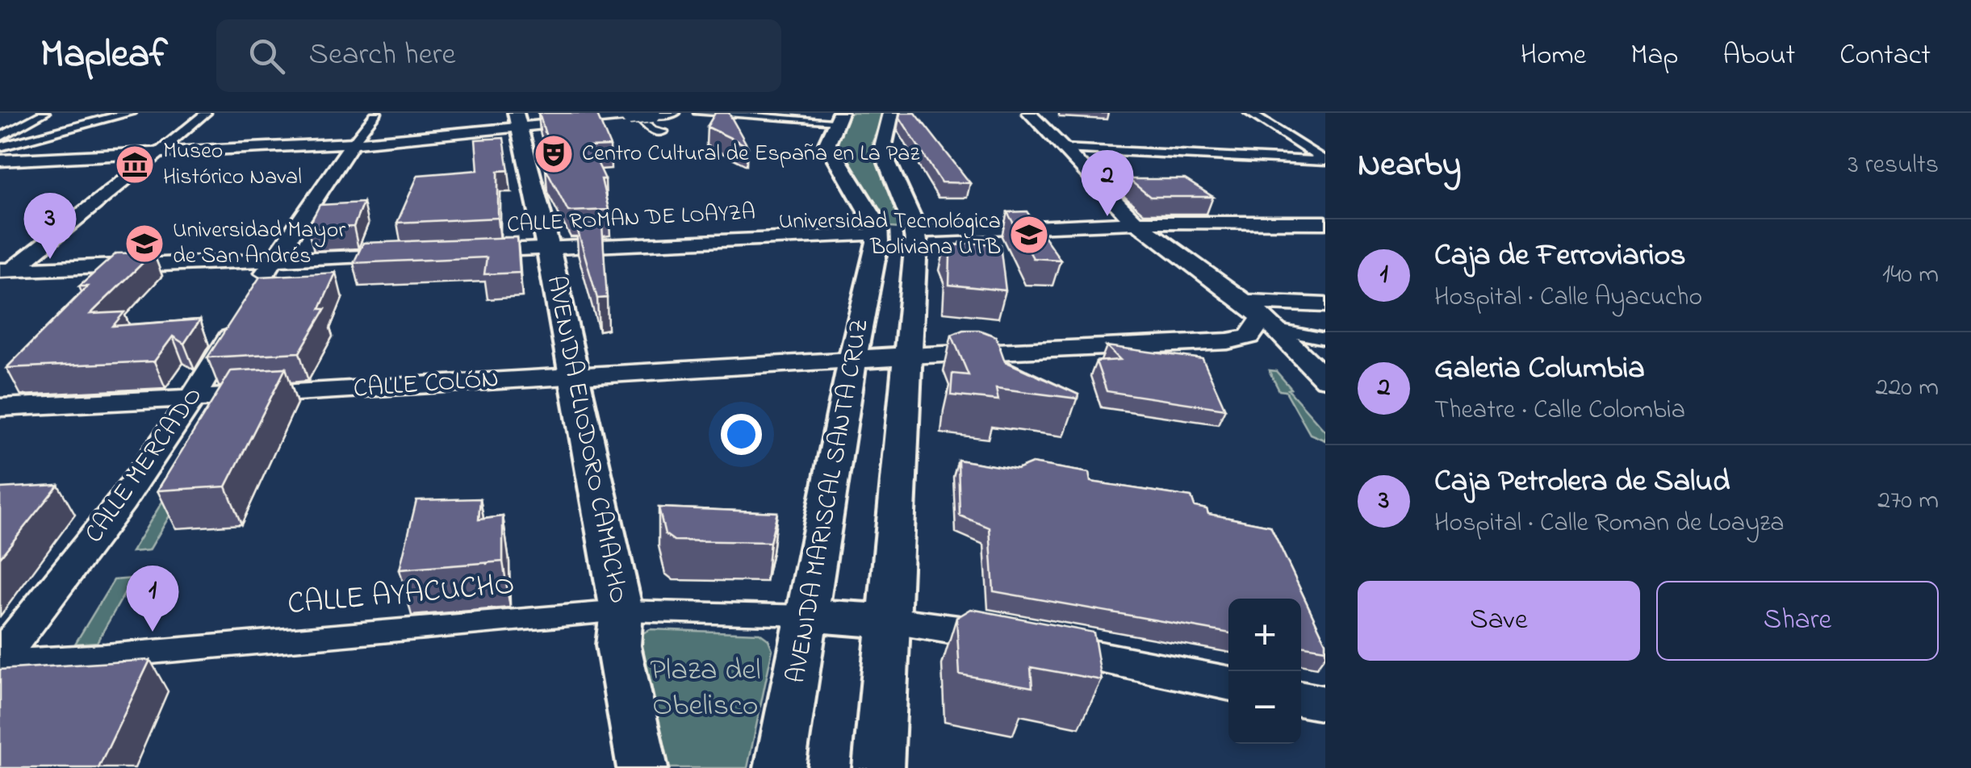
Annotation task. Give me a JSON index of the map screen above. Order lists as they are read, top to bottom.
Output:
{
  "streets": {
    "main road": [
      "CALLE ROMAN DE LOAYZA",
      "CALLE COLÓN",
      "AVENIDA ELIODORO CAMACHO",
      "CALLE MERCADO",
      "AVENIDA MARISCAL SANTA CRUZ"
    ],
    "street": ["CALLE AYACUCHO"]
  },
  "crossings": [
    ["CALLE ROMAN DE LOAYZA", "AVENIDA ELIODORO CAMACHO"],
    ["CALLE ROMAN DE LOAYZA", "AVENIDA MARISCAL SANTA CRUZ"],
    ["CALLE COLÓN", "AVENIDA ELIODORO CAMACHO"],
    ["CALLE COLÓN", "CALLE MERCADO"],
    ["CALLE COLÓN", "AVENIDA MARISCAL SANTA CRUZ"],
    ["AVENIDA ELIODORO CAMACHO", "CALLE AYACUCHO"],
    ["CALLE MERCADO", "CALLE AYACUCHO"],
    ["AVENIDA MARISCAL SANTA CRUZ", "CALLE AYACUCHO"]
  ],
  "parks": ["Plaza del Obelisco"],
  "places": {
    "theatre": ["Centro Cultural de España en La Paz"],
    "museum": ["Museo Histórico Naval"],
    "school or university": ["Universidad Tecnológica Boliviana UTB", "Universidad Mayor de San Andrés"]
  },
  "page": {
    "header": "Mapleaf",
    "search": "Search here",
    "nav": [
      "Home",
      "Map",
      "About",
      "Contact"
    ],
    "heading": ["Nearby", "3 results"],
    "pins": ["2", "3", "1"],
    "list": [
      {
        "mark": "1",
        "name": "Caja de Ferroviarios",
        "note": "Hospital · Calle Ayacucho",
        "value": "140 m"
      },
      {
        "mark": "2",
        "name": "Galeria Columbia",
        "note": "Theatre · Calle Colombia",
        "value": "220 m"
      },
      {
        "mark": "3",
        "name": "Caja Petrolera de Salud",
        "note": "Hospital · Calle Roman de Loayza",
        "value": "270 m"
      }
    ],
    "buttons": ["Save", "Share"],
    "map_buttons": ["+", "−"]
  }
}
